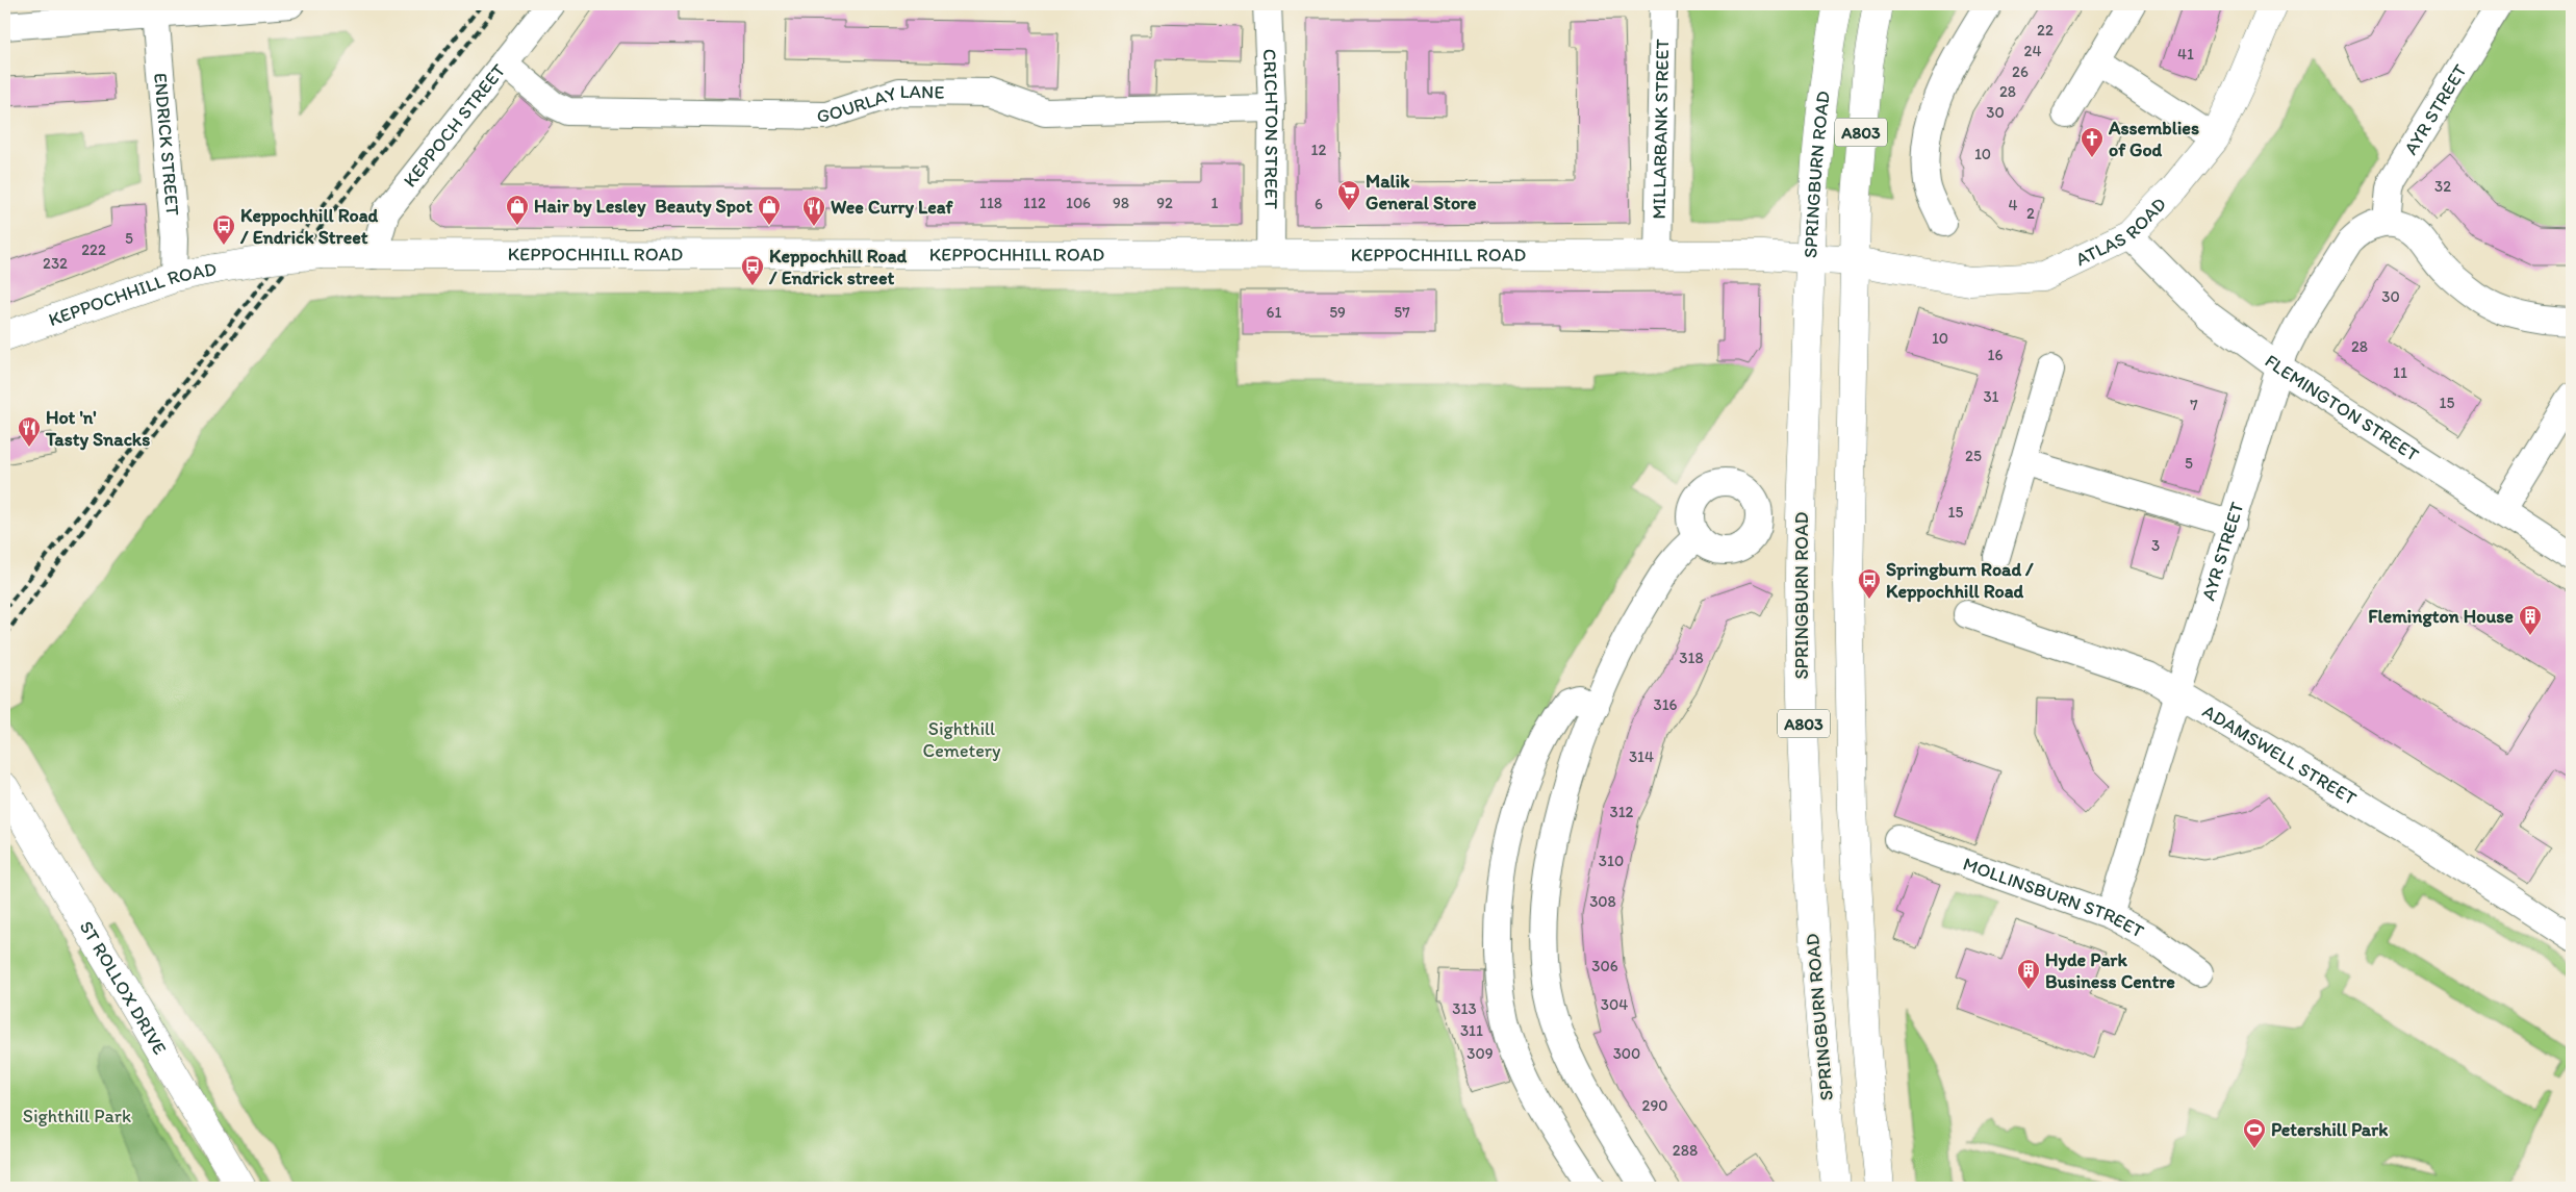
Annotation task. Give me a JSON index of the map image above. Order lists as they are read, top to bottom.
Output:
{
  "streets": {
    "street": [
      "GOURLAY LANE",
      "AYR STREET",
      "KEPPOCH STREET",
      "CRICHTON STREET",
      "MILLARBANK STREET",
      "A803",
      "ENDRICK STREET",
      "SPRINGBURN ROAD",
      "ATLAS ROAD",
      "KEPPOCHHILL ROAD",
      "FLEMINGTON STREET",
      "ADAMSWELL STREET",
      "MOLLINSBURN STREET",
      "ST ROLLOX DRIVE"
    ]
  },
  "crossings": [
    ["GOURLAY LANE", "KEPPOCH STREET"],
    ["GOURLAY LANE", "CRICHTON STREET"],
    ["AYR STREET", "FLEMINGTON STREET"],
    ["AYR STREET", "ADAMSWELL STREET"],
    ["AYR STREET", "MOLLINSBURN STREET"],
    ["KEPPOCH STREET", "KEPPOCHHILL ROAD"],
    ["CRICHTON STREET", "KEPPOCHHILL ROAD"],
    ["MILLARBANK STREET", "KEPPOCHHILL ROAD"],
    ["ENDRICK STREET", "KEPPOCHHILL ROAD"],
    ["SPRINGBURN ROAD", "ATLAS ROAD"],
    ["SPRINGBURN ROAD", "KEPPOCHHILL ROAD"],
    ["ATLAS ROAD", "KEPPOCHHILL ROAD"],
    ["ATLAS ROAD", "FLEMINGTON STREET"]
  ],
  "parks": ["Sighthill Cemetery", "Sighthill Park"],
  "places": {
    "church": ["Assemblies of God"],
    "supermarket": ["Malik General Store"],
    "shop": ["Hair by Lesley", "Beauty Spot"],
    "restaurant": ["Wee Curry Leaf", "Hot 'n' Tasty Snacks"],
    "bus stop": ["Keppochhill Road / Endrick Street", "Keppochhill Road / Endrick street", "Springburn Road / Keppochhill Road"],
    "building": ["Flemington House", "Hyde Park Business Centre"],
    "sports": ["Petershill Park"]
  },
  "house_numbers": [
    "22",
    "24",
    "41",
    "26",
    "28",
    "30",
    "12",
    "10",
    "32",
    "118",
    "112",
    "106",
    "98",
    "92",
    "1",
    "6",
    "4",
    "2",
    "5",
    "222",
    "232",
    "30",
    "61",
    "59",
    "57",
    "10",
    "28",
    "16",
    "11",
    "31",
    "15",
    "7",
    "25",
    "5",
    "15",
    "3",
    "318",
    "316",
    "314",
    "312",
    "310",
    "308",
    "306",
    "304",
    "313",
    "311",
    "309",
    "300",
    "290",
    "288"
  ]
}
